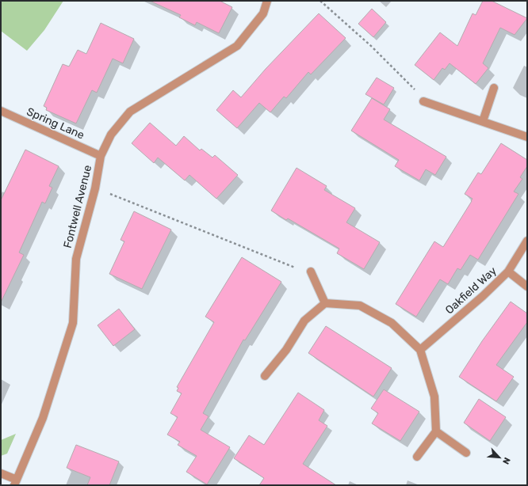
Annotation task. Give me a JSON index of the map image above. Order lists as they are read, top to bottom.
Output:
{
  "streets": {
    "street": ["Spring Lane", "Fontwell Avenue", "Oakfield Way"]
  },
  "crossings": [
    ["Spring Lane", "Fontwell Avenue"]
  ],
  "north": "bottom right"
}
